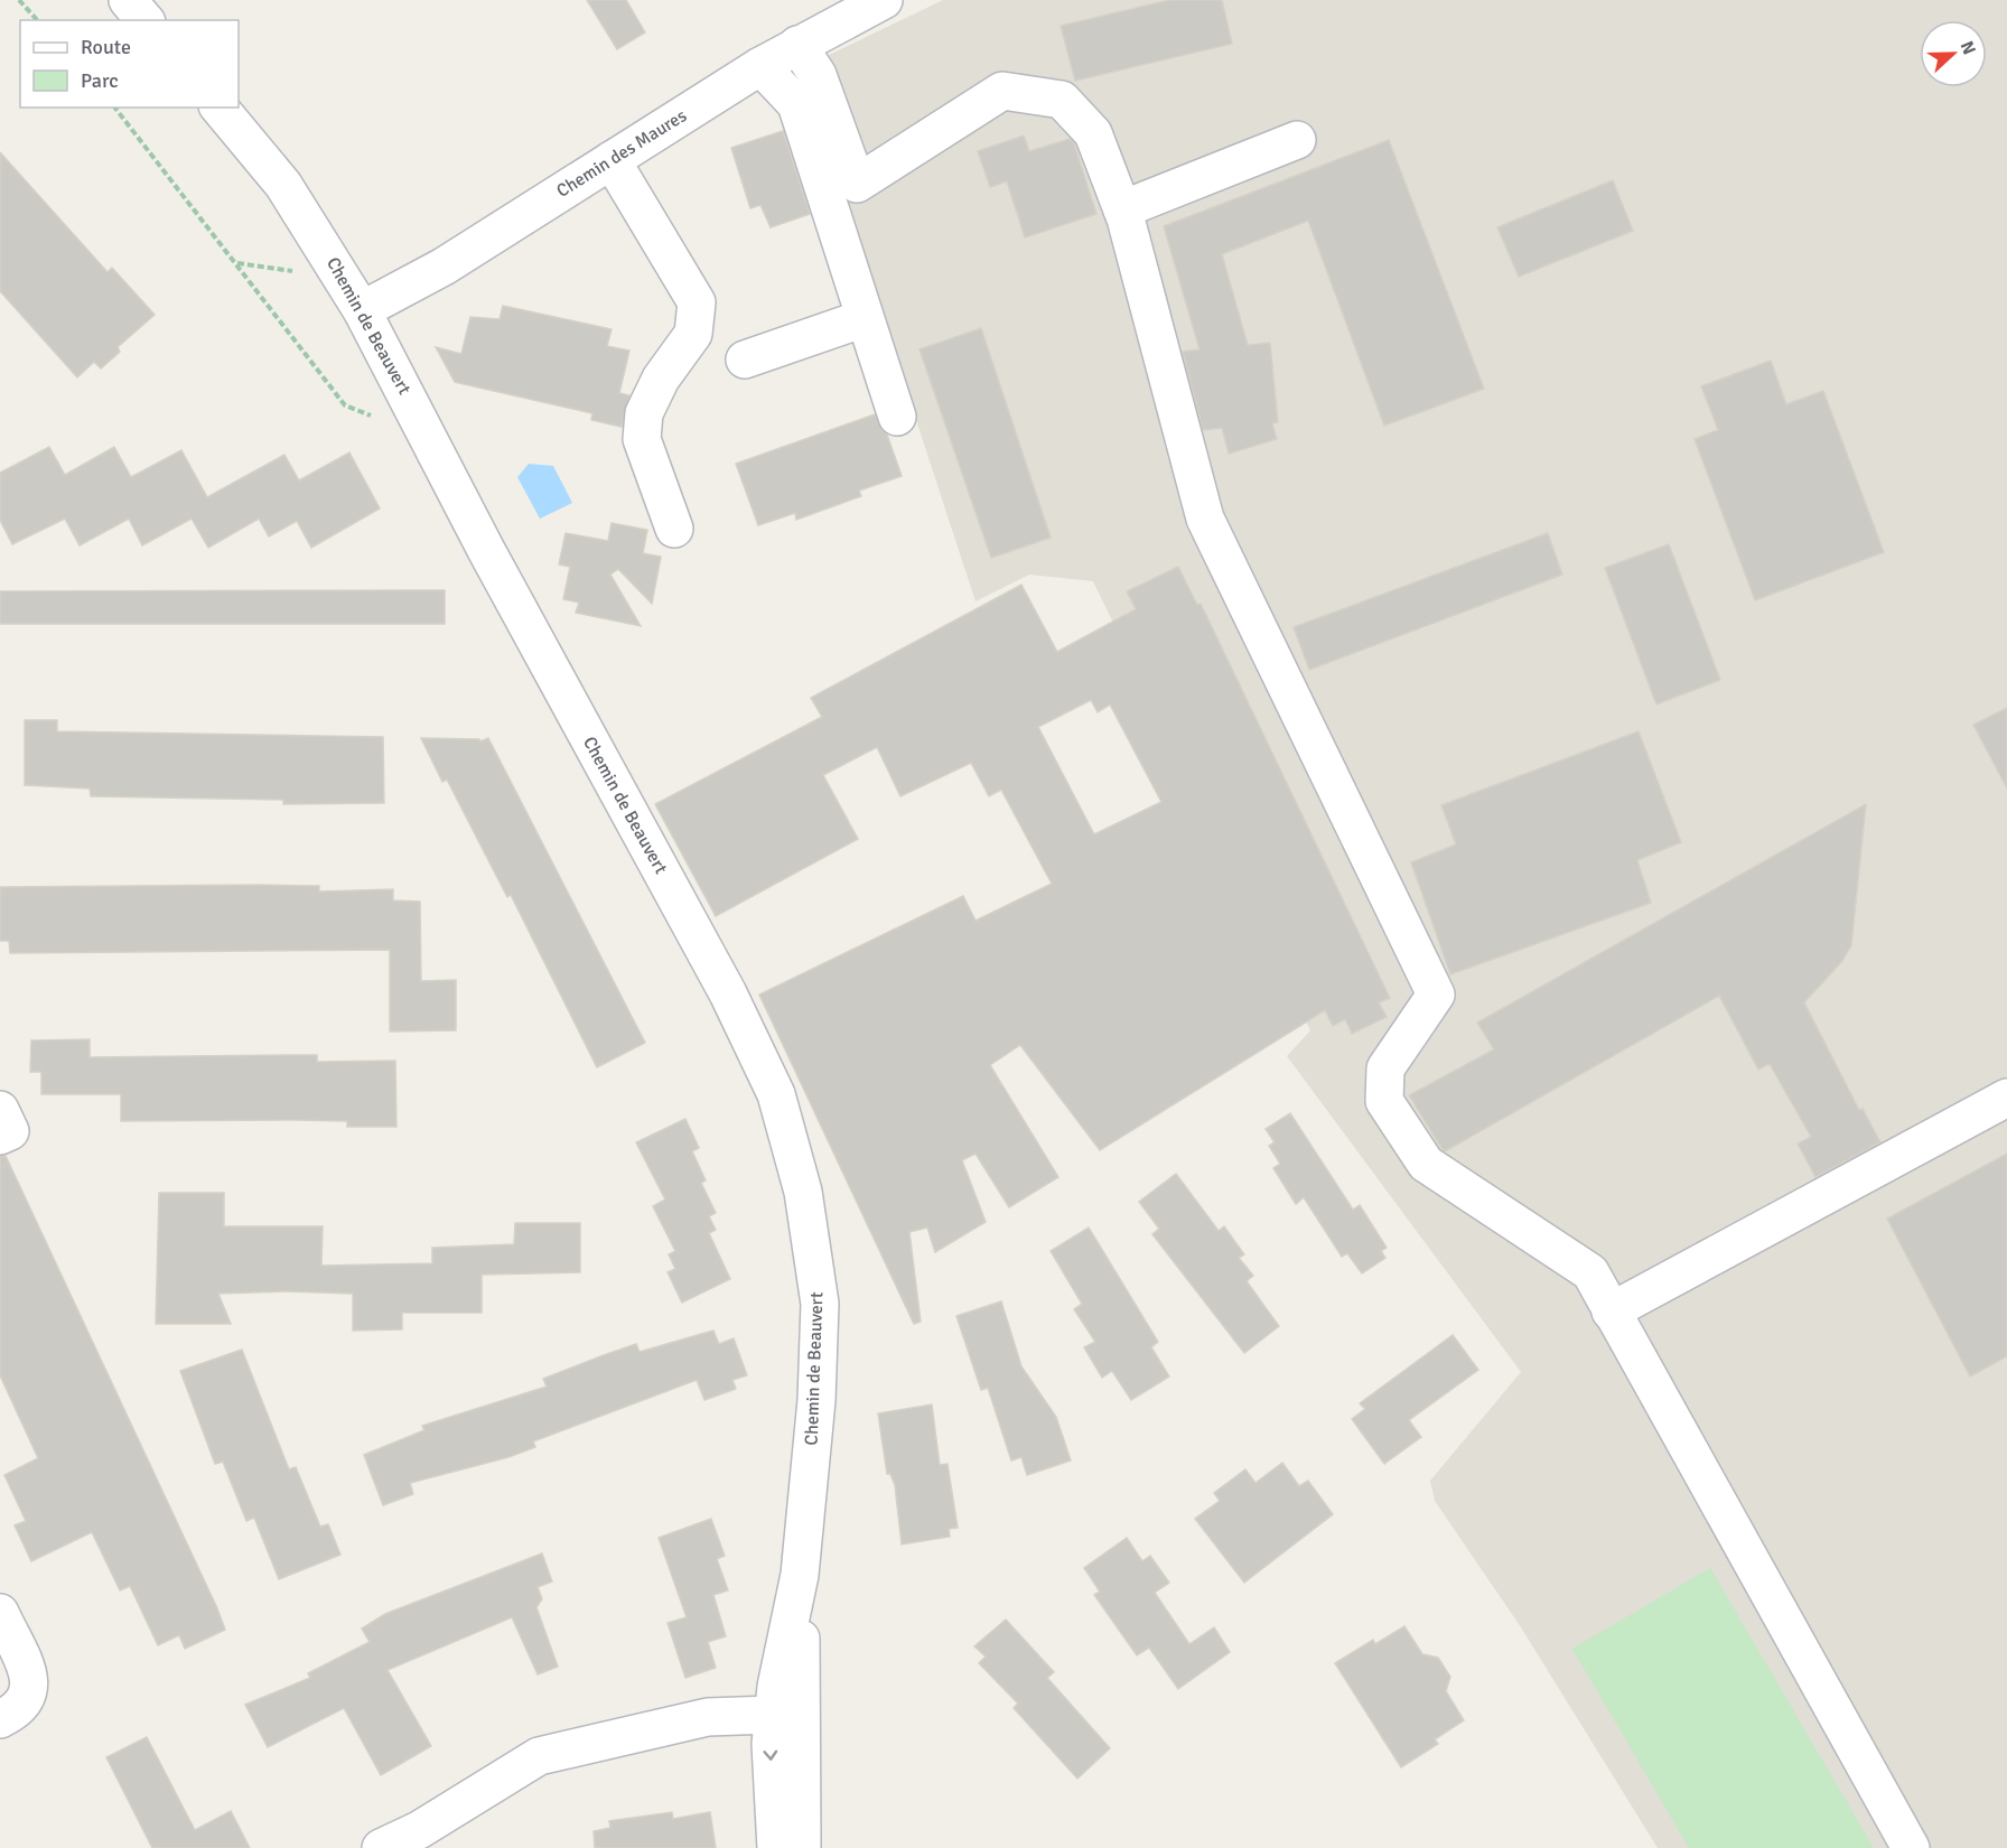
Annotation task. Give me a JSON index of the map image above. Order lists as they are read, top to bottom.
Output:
{
  "streets": {
    "street": ["Chemin des Maures", "Chemin de Beauvert"]
  },
  "crossings": [
    ["Chemin des Maures", "Chemin de Beauvert"]
  ],
  "legend": ["Route", "Parc"],
  "north": "right"
}
